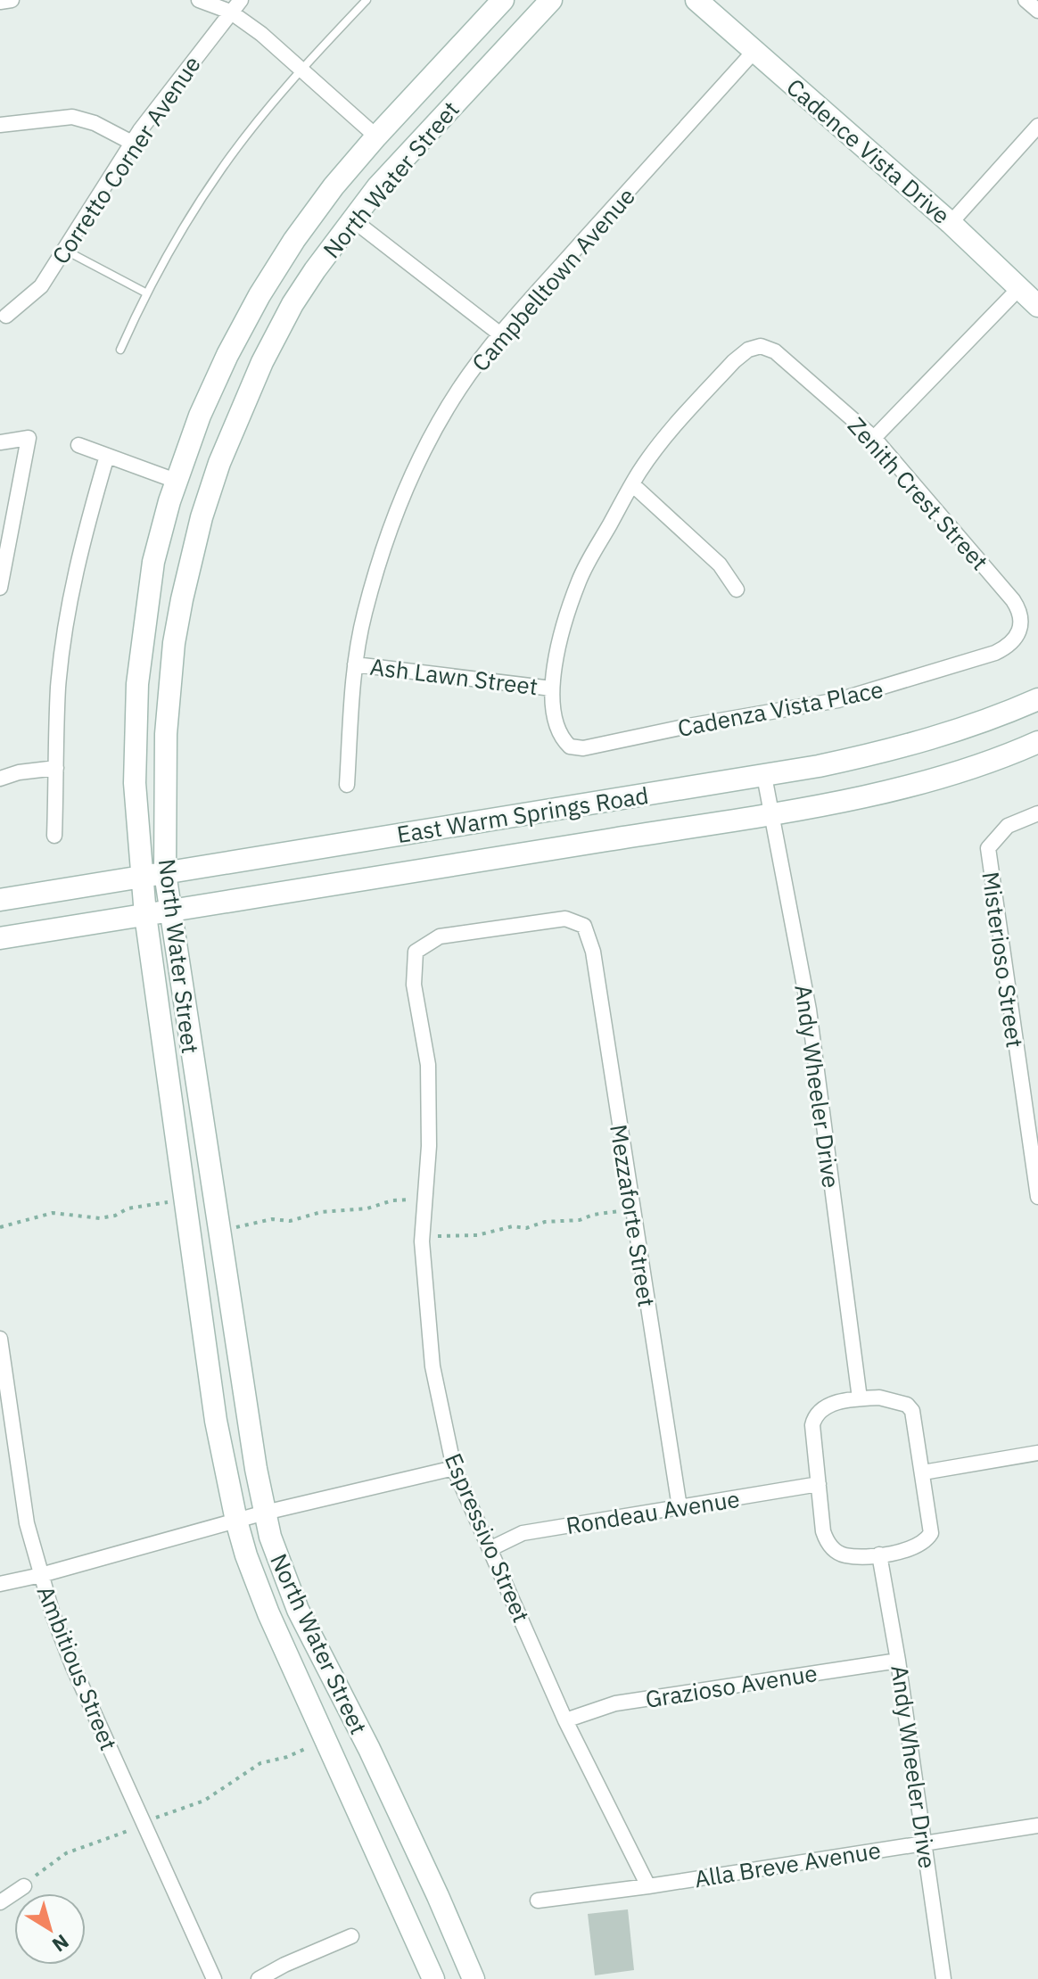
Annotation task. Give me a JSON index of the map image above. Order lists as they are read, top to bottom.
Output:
{
  "streets": {
    "main road": ["Cadence Vista Drive", "North Water Street", "East Warm Springs Road"],
    "street": [
      "Corretto Corner Avenue",
      "Campbelltown Avenue",
      "Zenith Crest Street",
      "Ash Lawn Street",
      "Cadenza Vista Place",
      "Misterioso Street",
      "Andy Wheeler Drive",
      "Mezzaforte Street",
      "Rondeau Avenue",
      "Espressivo Street",
      "Ambitious Street",
      "Grazioso Avenue",
      "Alla Breve Avenue"
    ]
  },
  "crossings": [
    ["Cadence Vista Drive", "Campbelltown Avenue"],
    ["North Water Street", "East Warm Springs Road"],
    ["Campbelltown Avenue", "Ash Lawn Street"],
    ["Zenith Crest Street", "Cadenza Vista Place"],
    ["Ash Lawn Street", "Cadenza Vista Place"],
    ["East Warm Springs Road", "Andy Wheeler Drive"],
    ["Andy Wheeler Drive", "Rondeau Avenue"],
    ["Andy Wheeler Drive", "Grazioso Avenue"],
    ["Andy Wheeler Drive", "Alla Breve Avenue"],
    ["Mezzaforte Street", "Rondeau Avenue"],
    ["Mezzaforte Street", "Espressivo Street"],
    ["Rondeau Avenue", "Espressivo Street"],
    ["Espressivo Street", "Grazioso Avenue"],
    ["Espressivo Street", "Alla Breve Avenue"]
  ],
  "north": "bottom right"
}
